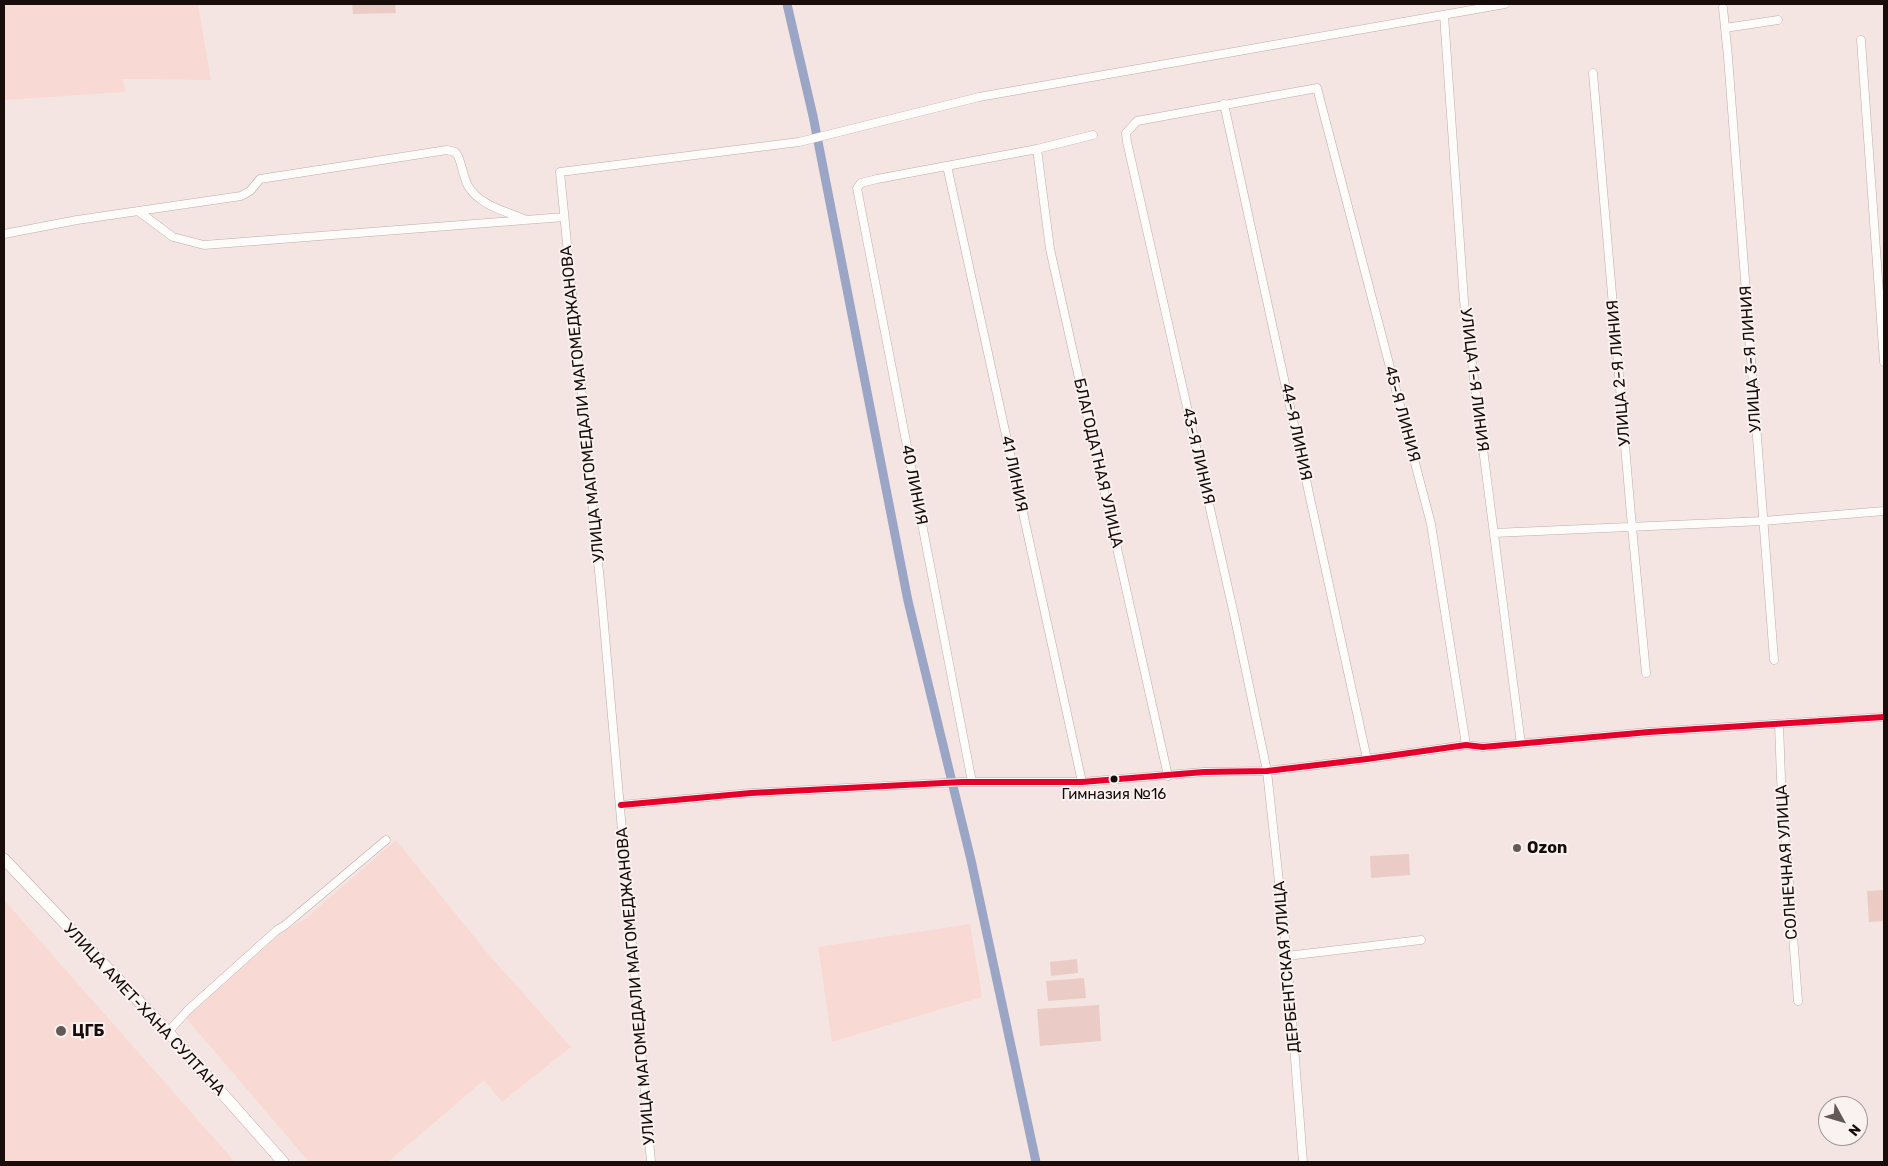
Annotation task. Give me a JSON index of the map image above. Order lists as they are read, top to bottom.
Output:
{
  "streets": {
    "main road": ["УЛИЦА АМЕТ-ХАНА СУЛТАНА"],
    "street": [
      "УЛИЦА 3-Я ЛИНИЯ",
      "УЛИЦА 2-Я ЛИНИЯ",
      "УЛИЦА 1-Я ЛИНИЯ",
      "УЛИЦА МАГОМЕДАЛИ МАГОМЕДЖАНОВA",
      "45-Я ЛИНИЯ",
      "44-Я ЛИНИЯ",
      "43-Я ЛИНИЯ",
      "БЛАГОДАТНАЯ УЛИЦА",
      "41 ЛИНИЯ",
      "40 ЛИНИЯ",
      "СОЛНЕЧНАЯ УЛИЦА",
      "ДЕРБЕНТСКАЯ УЛИЦА"
    ]
  },
  "crossings": [
    ["УЛИЦА 1-Я ЛИНИЯ", "УЛИЦА МАГОМЕДАЛИ МАГОМЕДЖАНОВA"],
    ["45-Я ЛИНИЯ", "44-Я ЛИНИЯ"],
    ["45-Я ЛИНИЯ", "43-Я ЛИНИЯ"],
    ["44-Я ЛИНИЯ", "43-Я ЛИНИЯ"],
    ["43-Я ЛИНИЯ", "ДЕРБЕНТСКАЯ УЛИЦА"],
    ["41 ЛИНИЯ", "40 ЛИНИЯ"]
  ],
  "places": ["Гимназия №16", "Ozon", "ЦГБ"],
  "north": "bottom right"
}
